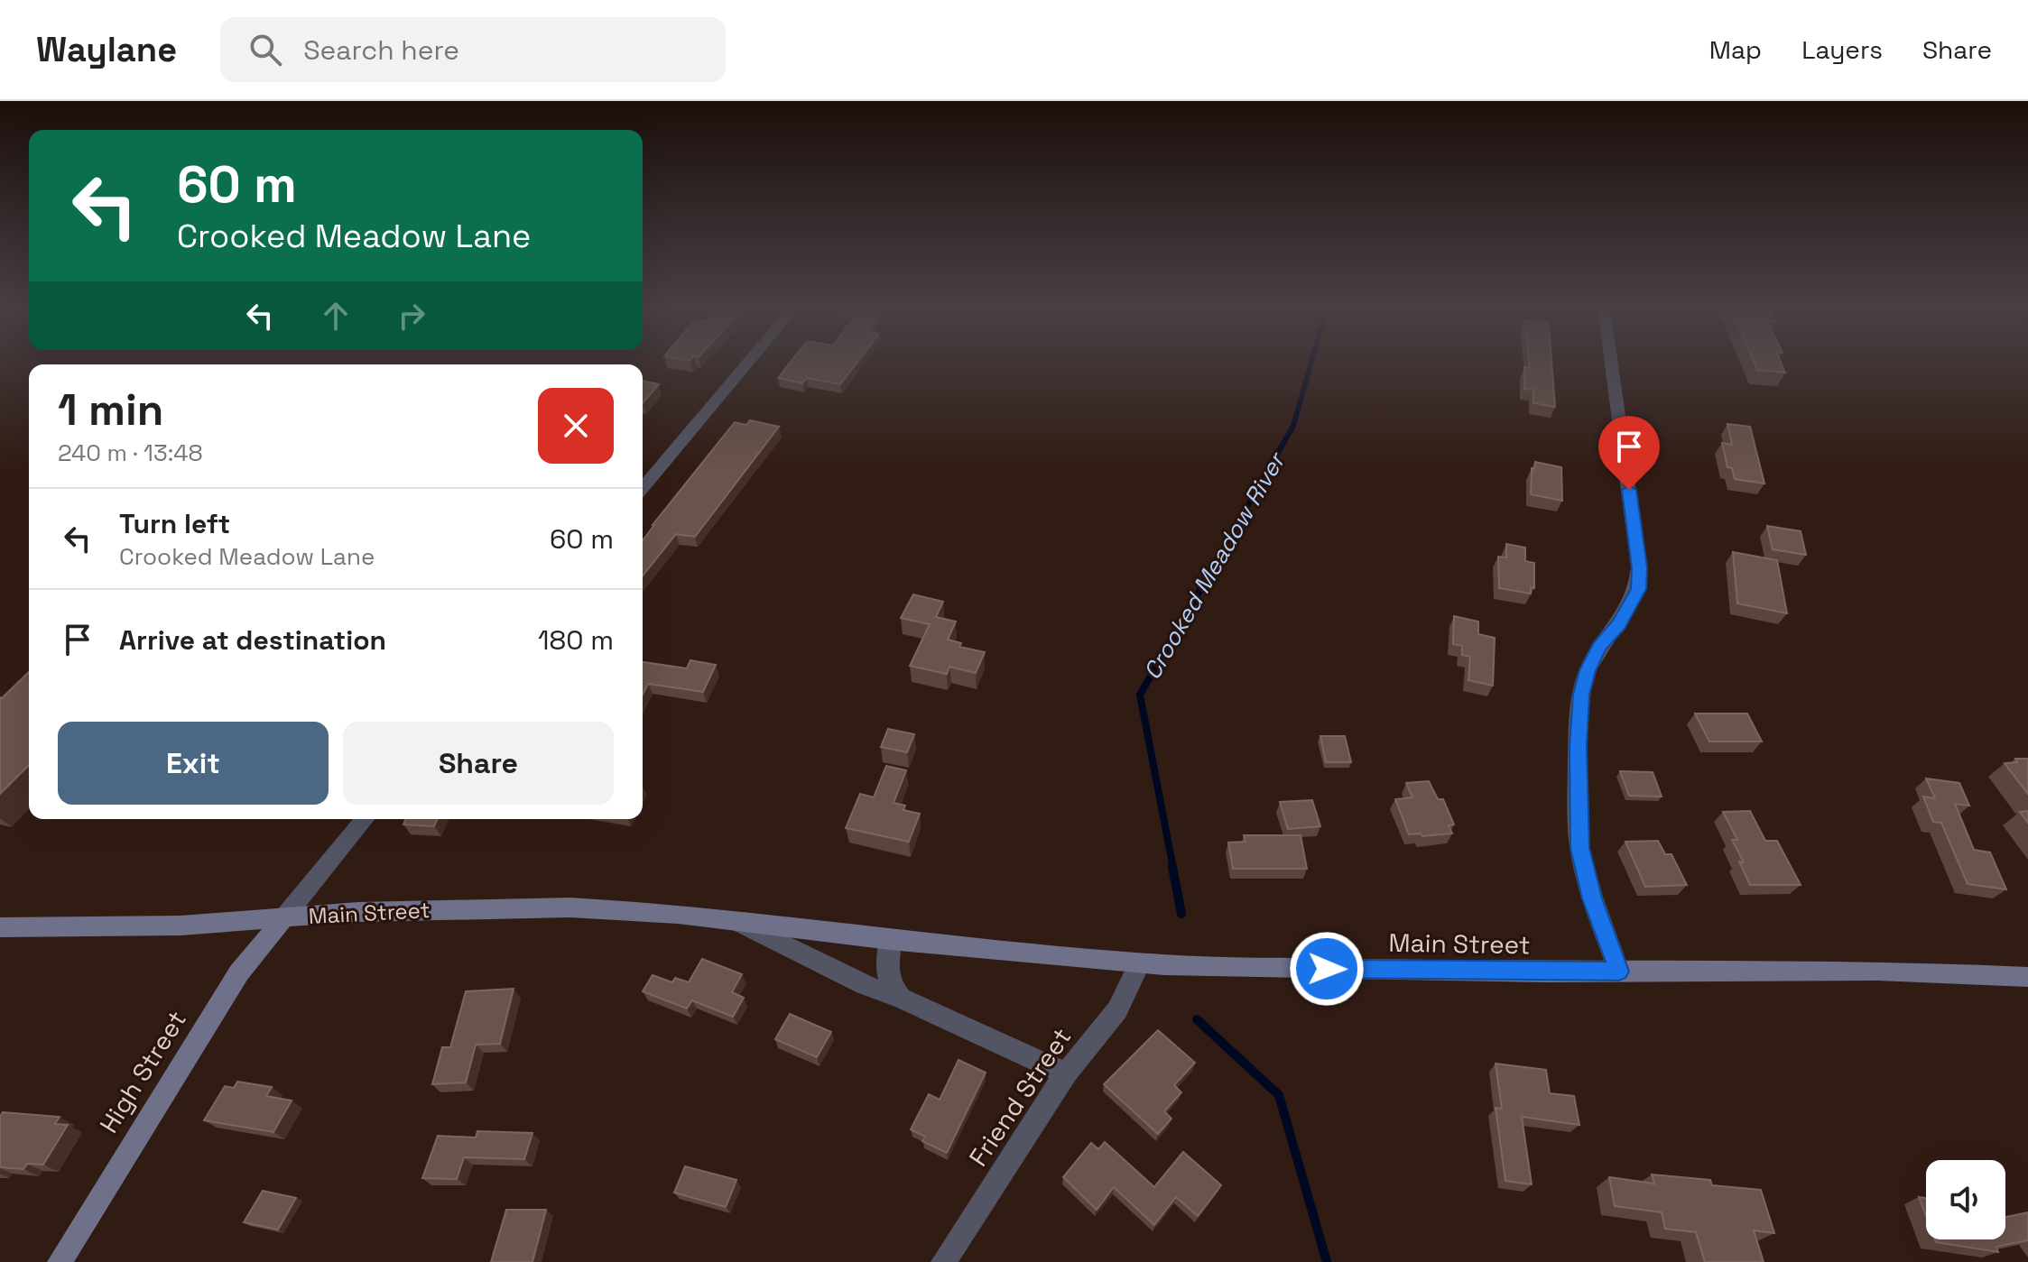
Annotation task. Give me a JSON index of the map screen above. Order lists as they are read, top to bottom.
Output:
{
  "streets": {
    "main road": ["Main Street", "High Street"],
    "street": ["Friend Street"]
  },
  "crossings": [
    ["Main Street", "High Street"],
    ["Main Street", "Friend Street"]
  ],
  "water": ["Crooked Meadow River"],
  "page": {
    "header": "Waylane",
    "search": "Search here",
    "nav": ["Map", "Layers", "Share"],
    "turn": ["60 m", "Crooked Meadow Lane"],
    "heading": ["1 min", "240 m · 13:48"],
    "list": [
      {
        "name": "Turn left",
        "note": "Crooked Meadow Lane",
        "value": "60 m"
      },
      {
        "name": "Arrive at destination",
        "value": "180 m"
      }
    ],
    "buttons": ["Exit", "Share"]
  }
}
